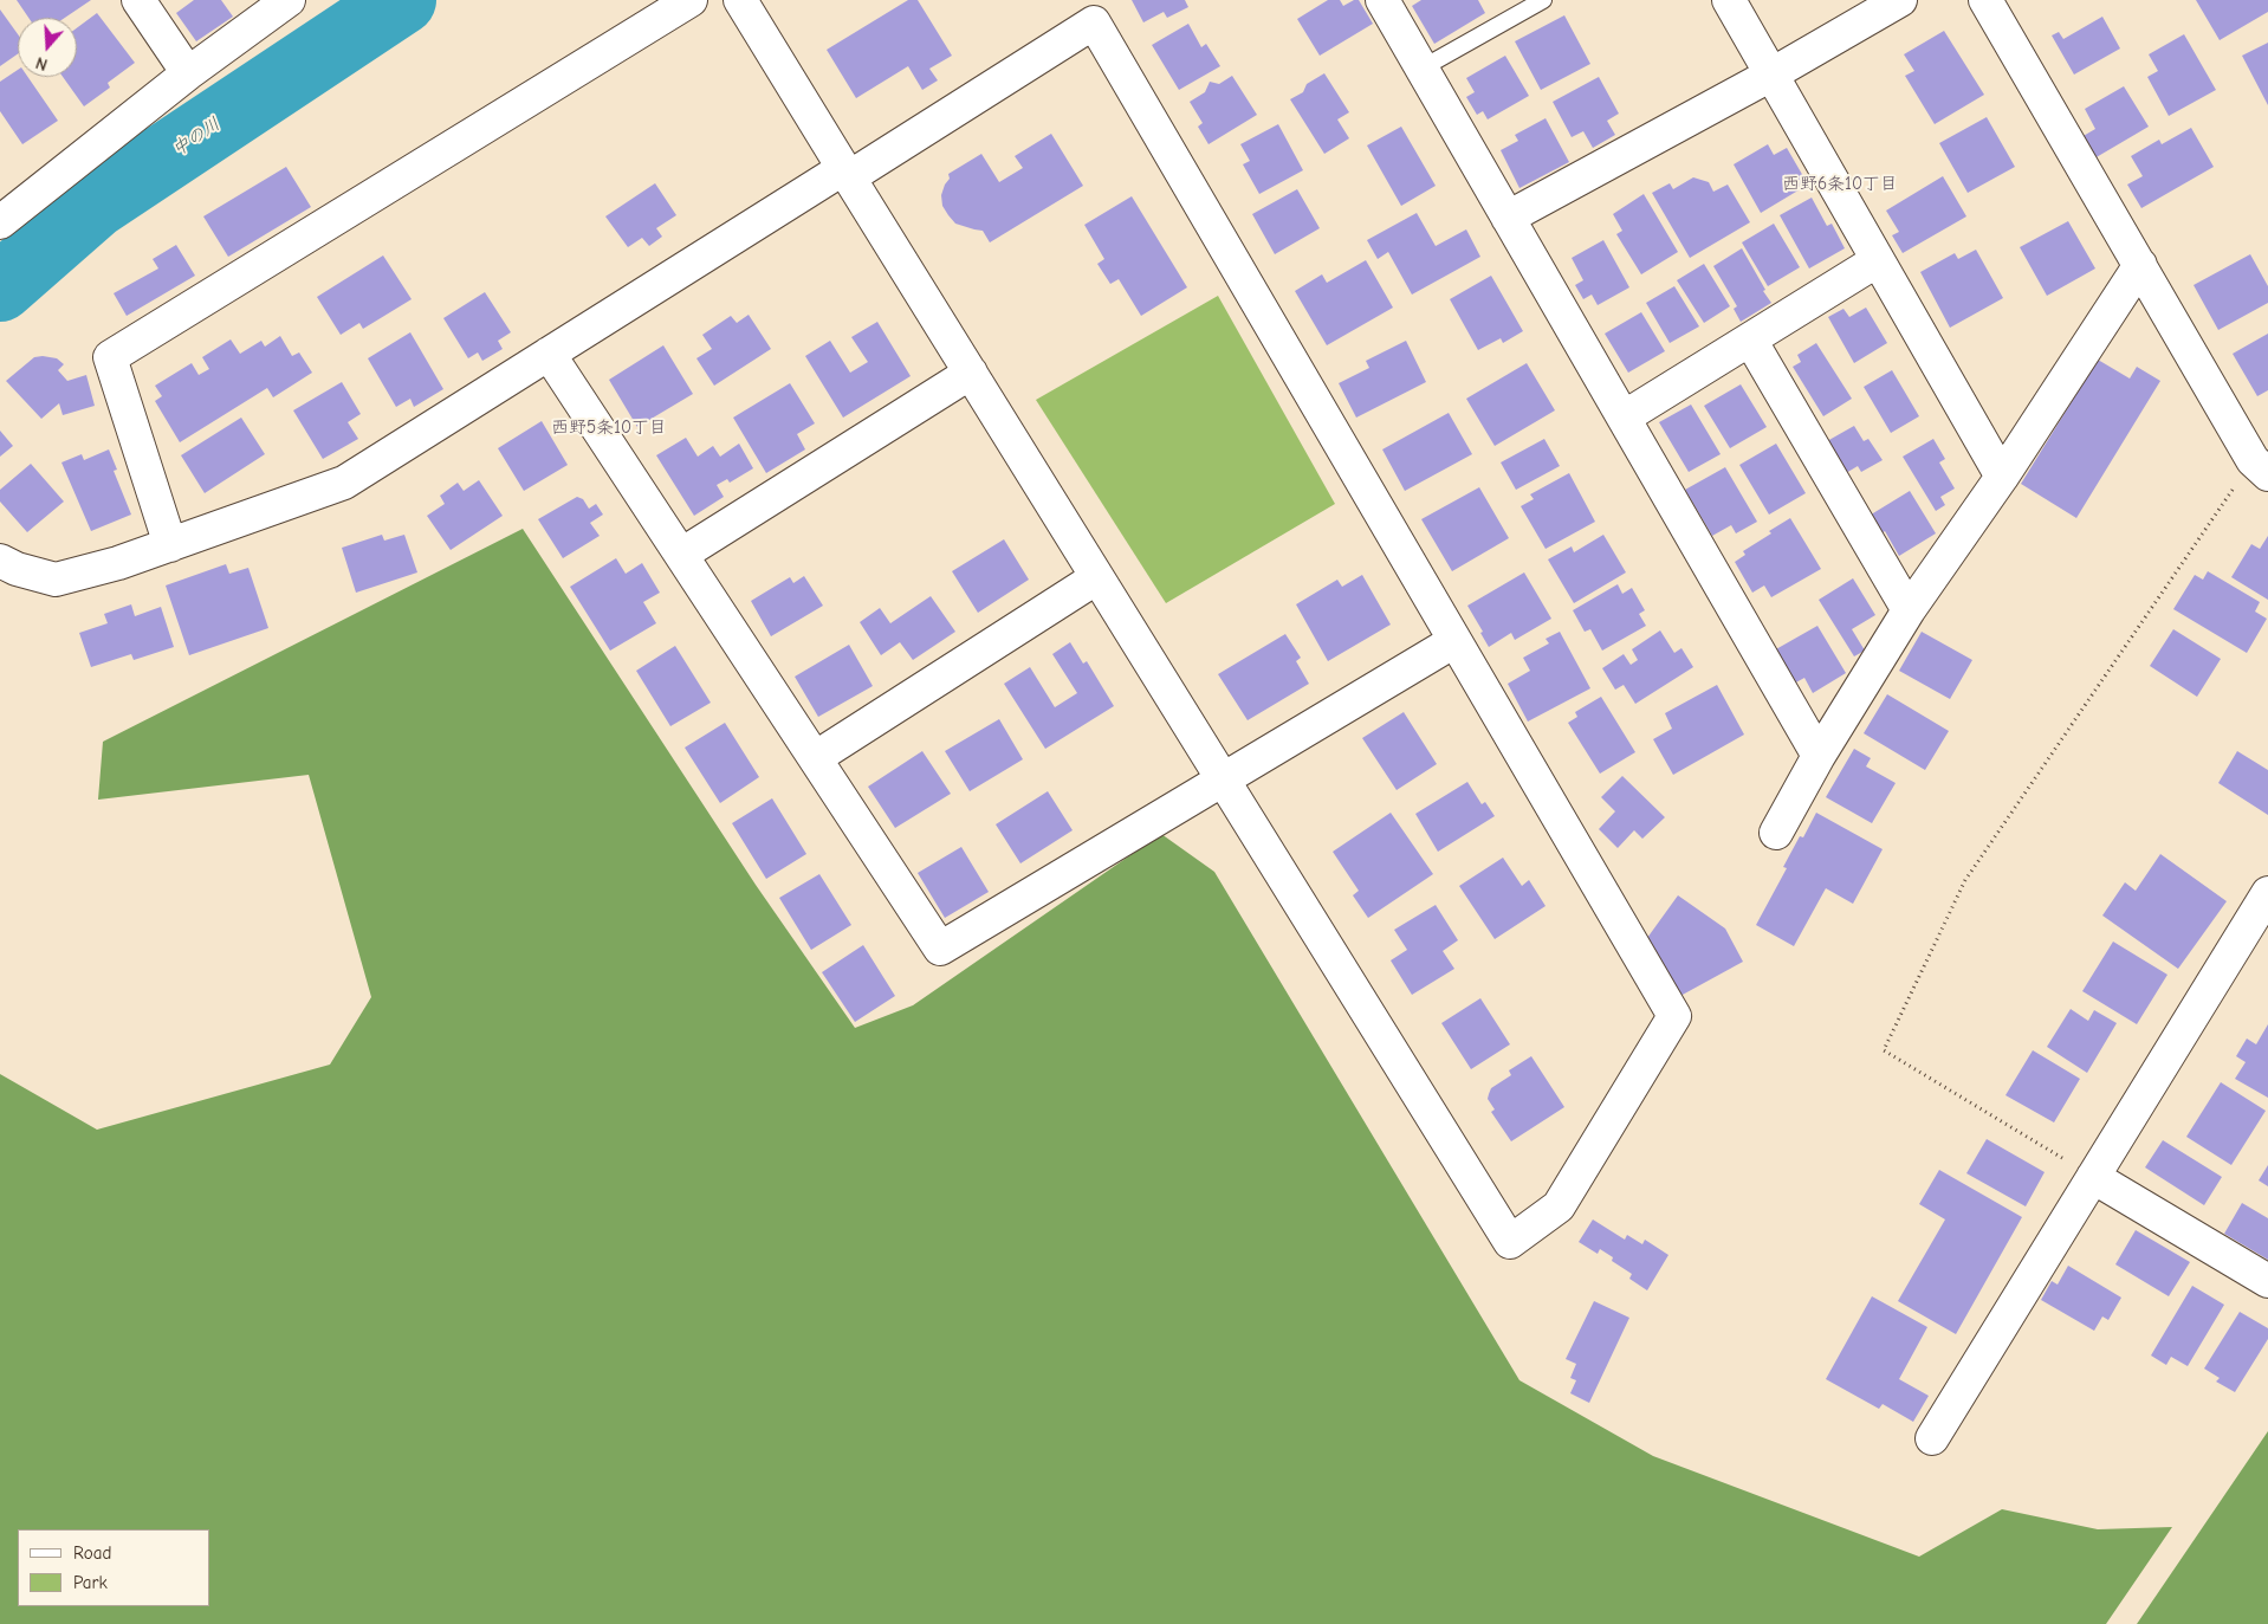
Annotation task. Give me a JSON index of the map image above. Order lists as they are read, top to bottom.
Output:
{
  "districts": ["西野6条10丁目", "西野5条10丁目"],
  "water": ["中の川"],
  "legend": ["Road", "Park"],
  "north": "bottom"
}
